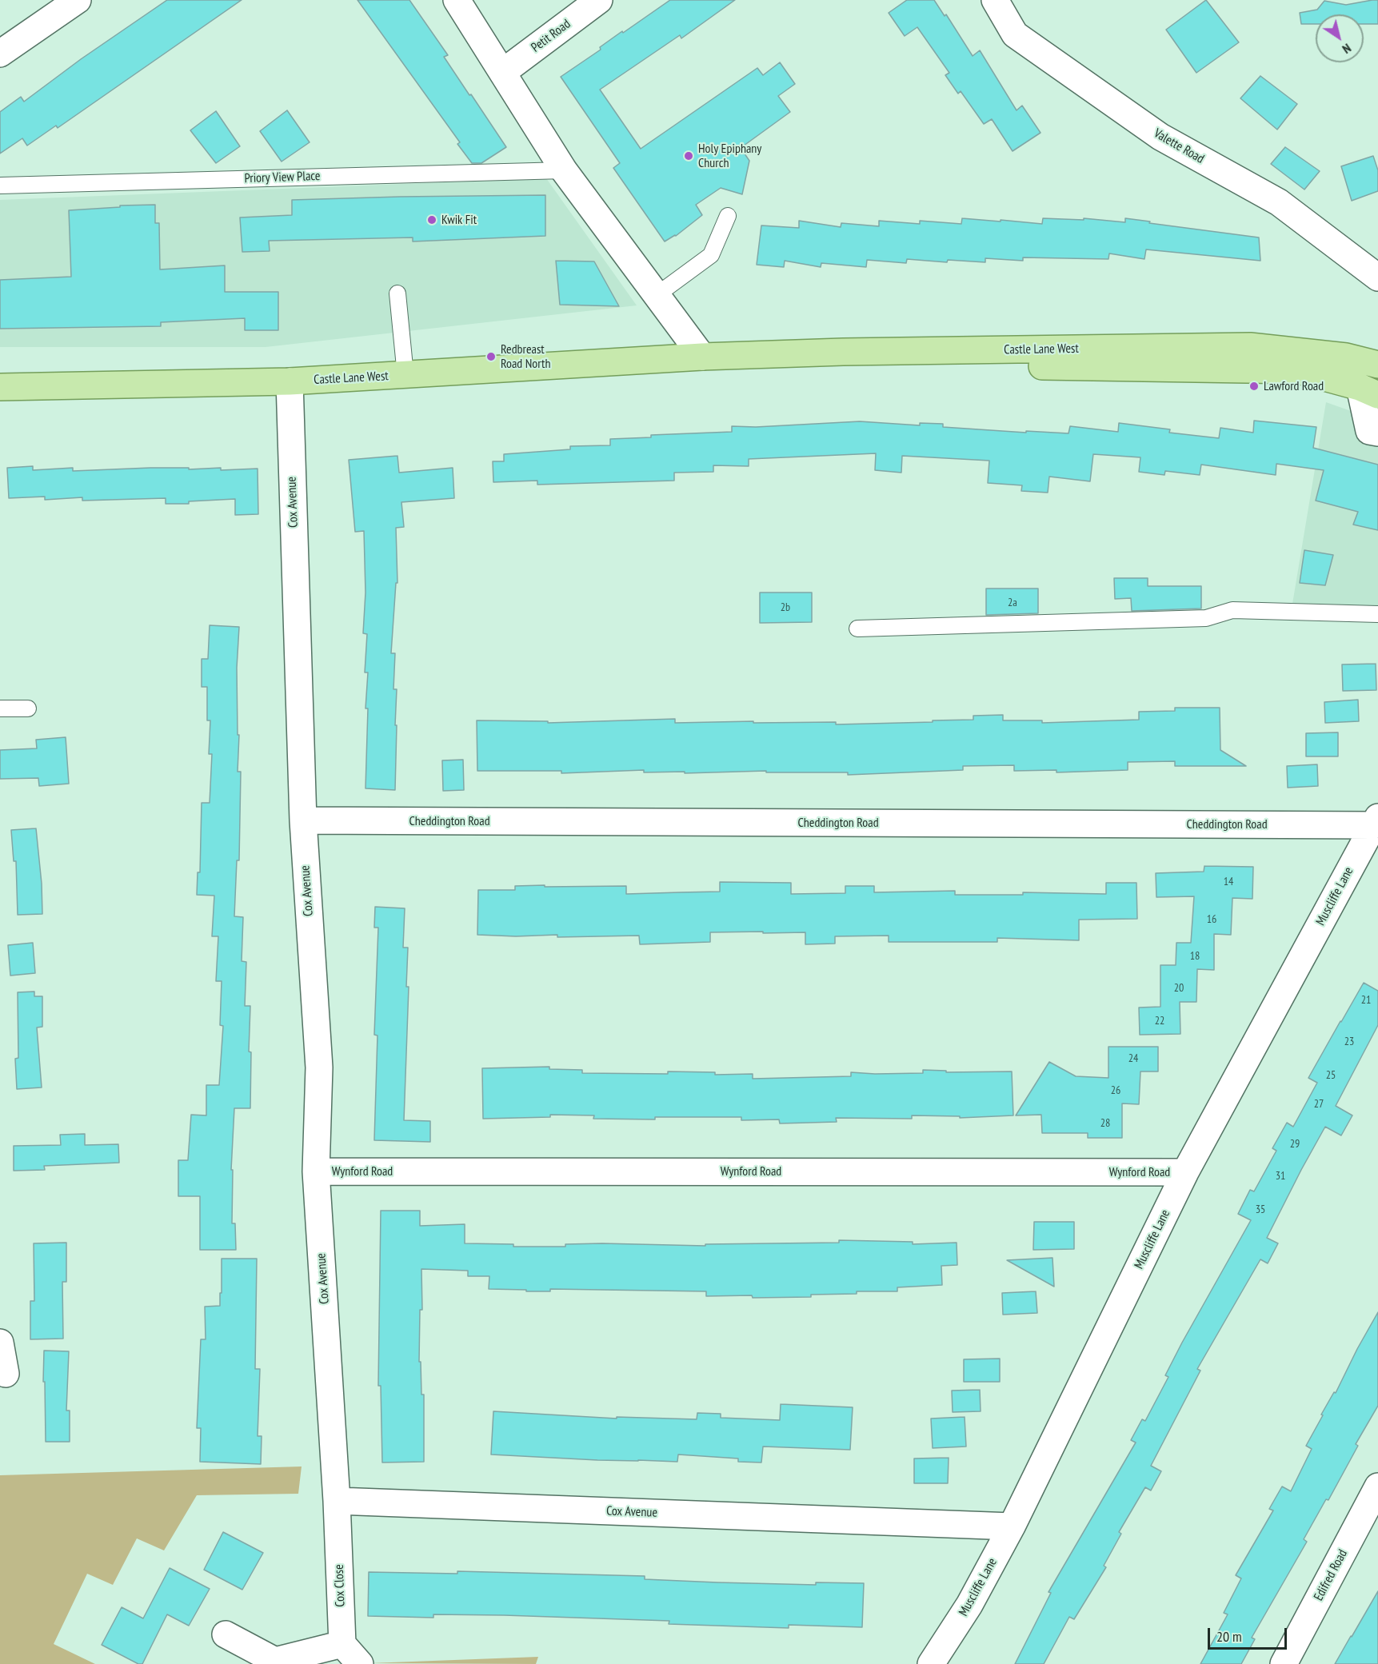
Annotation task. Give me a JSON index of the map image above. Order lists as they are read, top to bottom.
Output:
{
  "streets": {
    "main road": ["Castle Lane West"],
    "street": [
      "Petit Road",
      "Valette Road",
      "Cox Avenue",
      "Cheddington Road",
      "Muscliffe Lane",
      "Wynford Road",
      "Edifred Road",
      "Cox Close"
    ],
    "lane": ["Priory View Place"]
  },
  "crossings": [
    ["Castle Lane West", "Cox Avenue"],
    ["Cox Avenue", "Cheddington Road"],
    ["Cox Avenue", "Muscliffe Lane"],
    ["Cox Avenue", "Wynford Road"],
    ["Cox Avenue", "Cox Close"],
    ["Cheddington Road", "Muscliffe Lane"],
    ["Muscliffe Lane", "Wynford Road"]
  ],
  "places": [
    "Holy Epiphany Church",
    "Kwik Fit",
    "Redbreast Road North",
    "Lawford Road"
  ],
  "house_numbers": [
    "2a",
    "2b",
    "14",
    "16",
    "18",
    "20",
    "21",
    "22",
    "23",
    "24",
    "25",
    "26",
    "27",
    "28",
    "29",
    "31",
    "35"
  ],
  "scale_bar": "20 m",
  "north": "bottom right"
}
